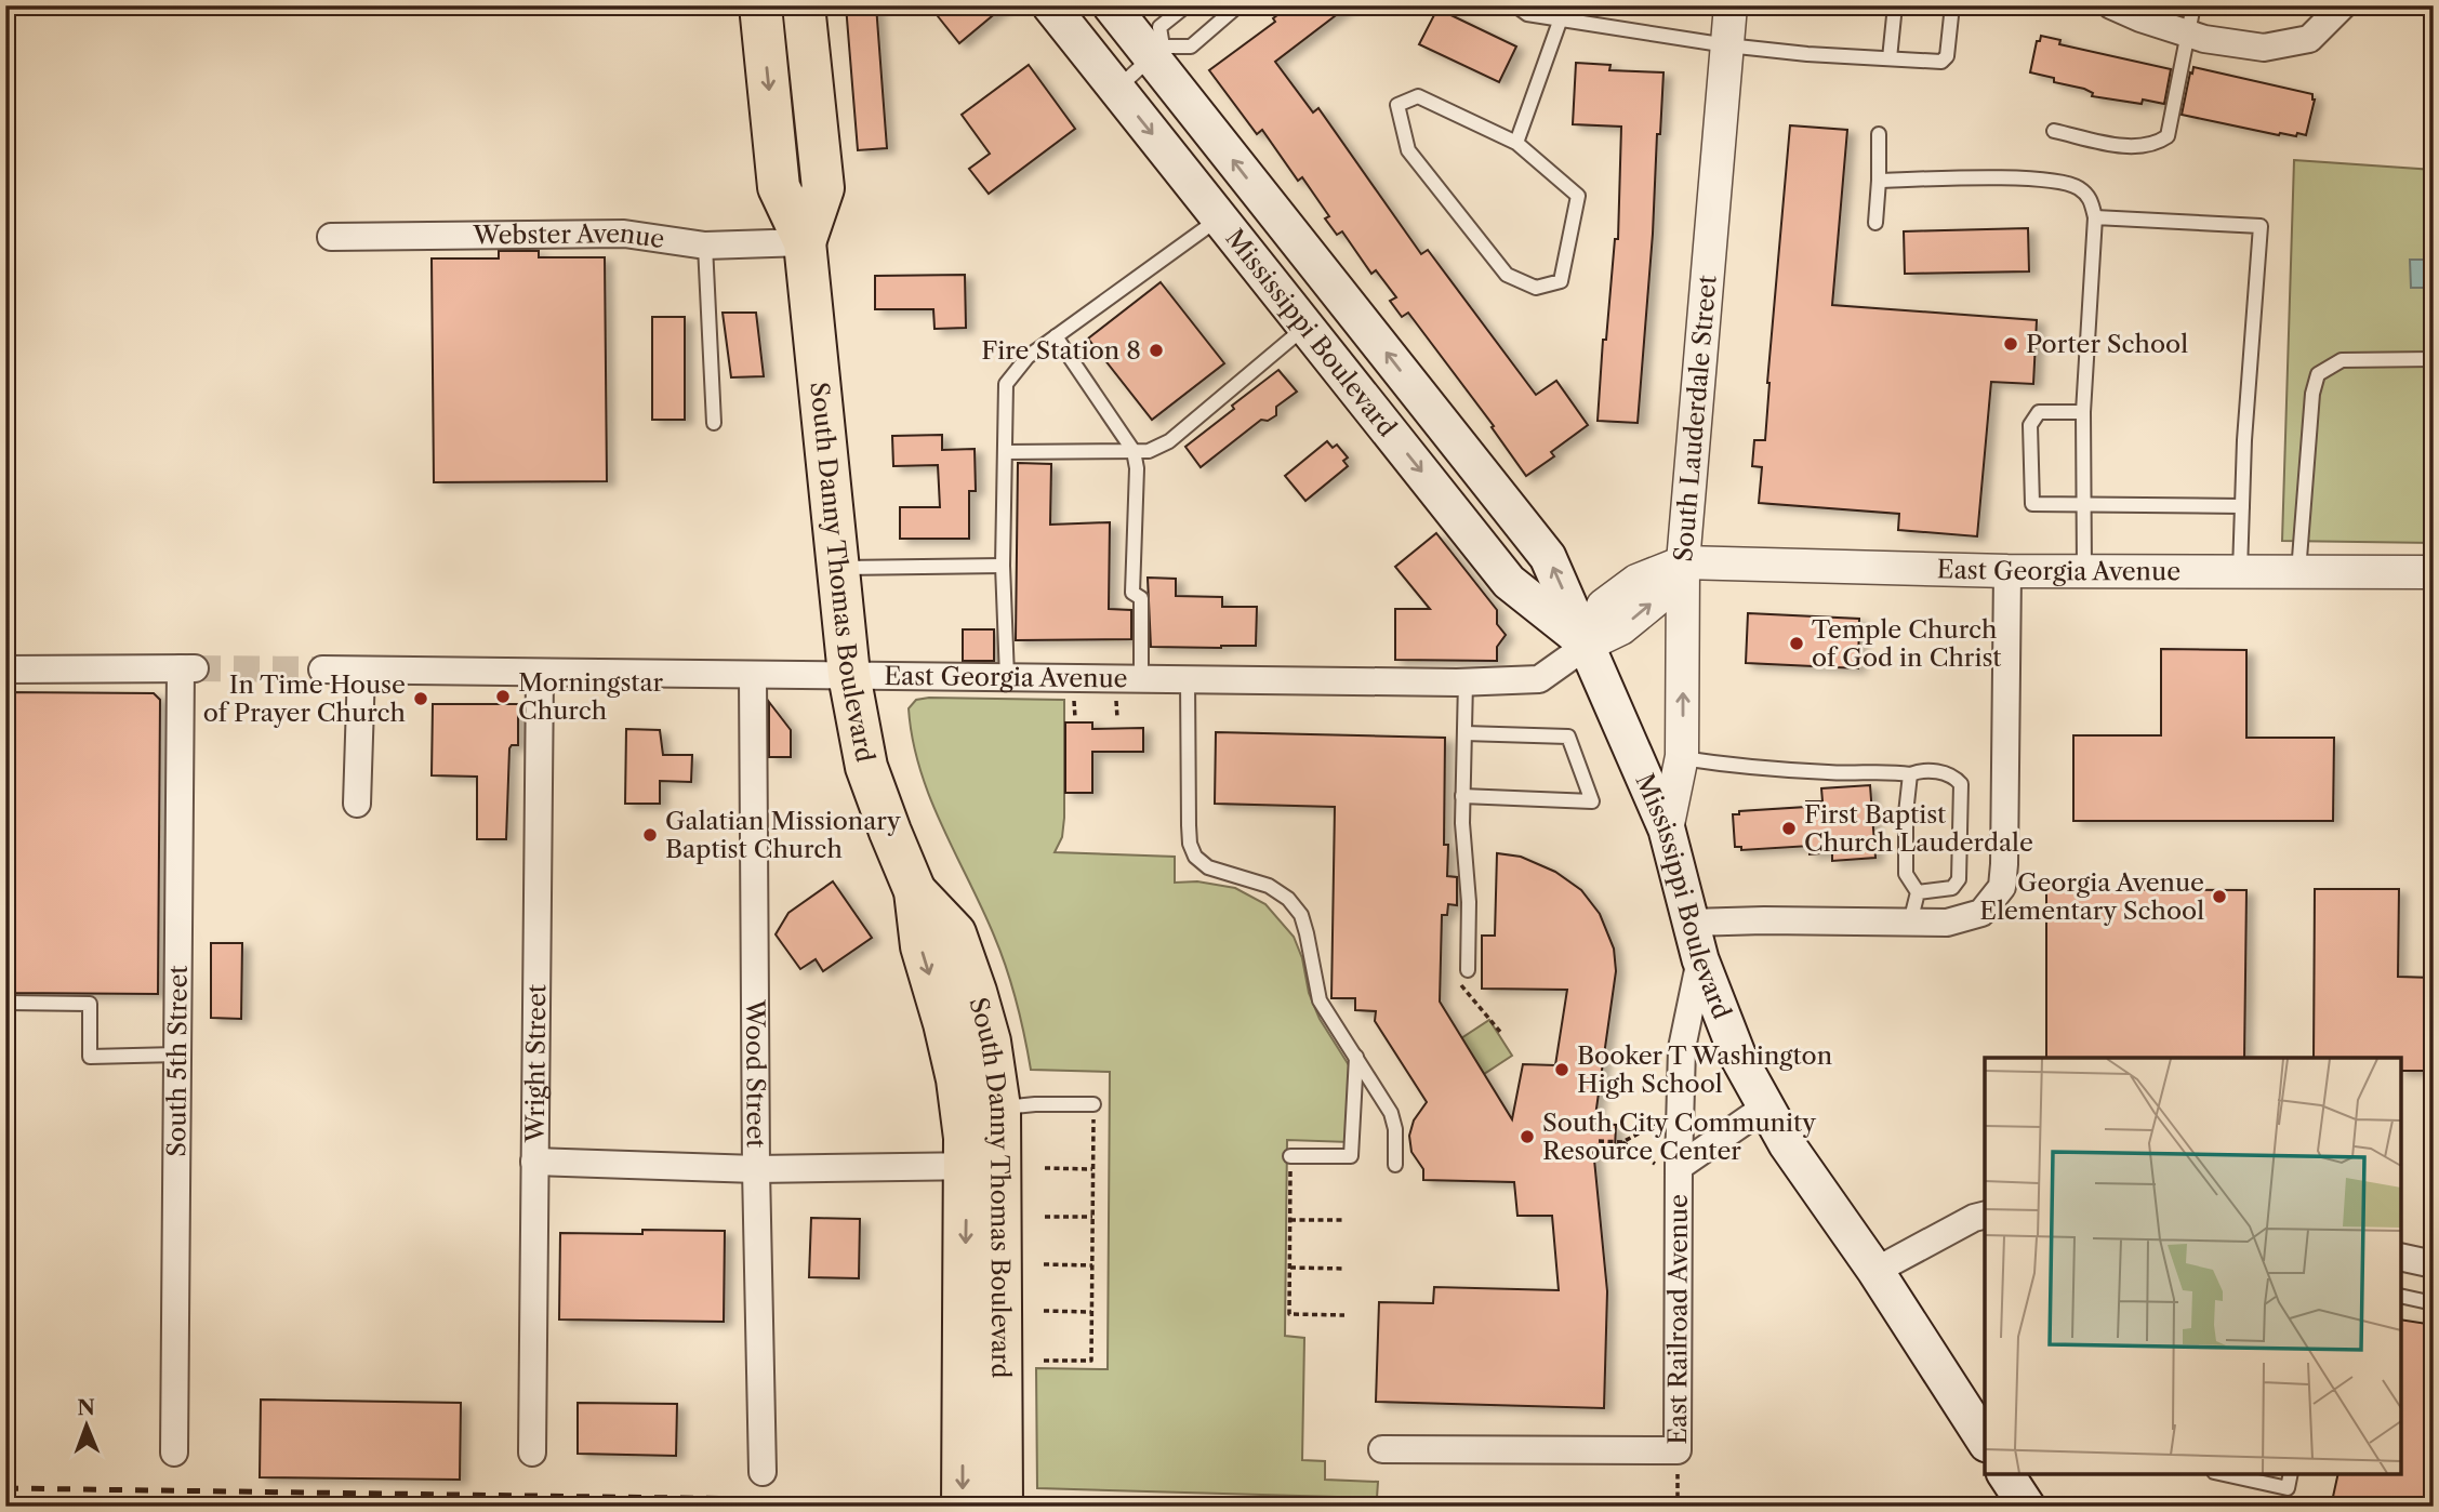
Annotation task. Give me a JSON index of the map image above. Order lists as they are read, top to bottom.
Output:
{
  "streets": {
    "main road": ["Mississippi Boulevard", "South Danny Thomas Boulevard"],
    "street": [
      "Webster Avenue",
      "South Lauderdale Street",
      "East Georgia Avenue",
      "South 5th Street",
      "Wright Street",
      "Wood Street",
      "East Railroad Avenue"
    ]
  },
  "crossings": [
    ["Webster Avenue", "South Danny Thomas Boulevard"],
    ["Mississippi Boulevard", "South Lauderdale Street"],
    ["Mississippi Boulevard", "East Georgia Avenue"],
    ["Mississippi Boulevard", "East Railroad Avenue"],
    ["South Lauderdale Street", "East Georgia Avenue"],
    ["East Georgia Avenue", "South Danny Thomas Boulevard"],
    ["East Georgia Avenue", "Wright Street"],
    ["East Georgia Avenue", "Wood Street"]
  ],
  "places": [
    "Porter School",
    "Fire Station 8",
    "Temple Church of God in Christ",
    "Morningstar Church",
    "In Time House of Prayer Church",
    "First Baptist Church Lauderdale",
    "Galatian Missionary Baptist Church",
    "Georgia Avenue Elementary School",
    "Booker T Washington High School",
    "South City Community Resource Center"
  ],
  "north": "top"
}
